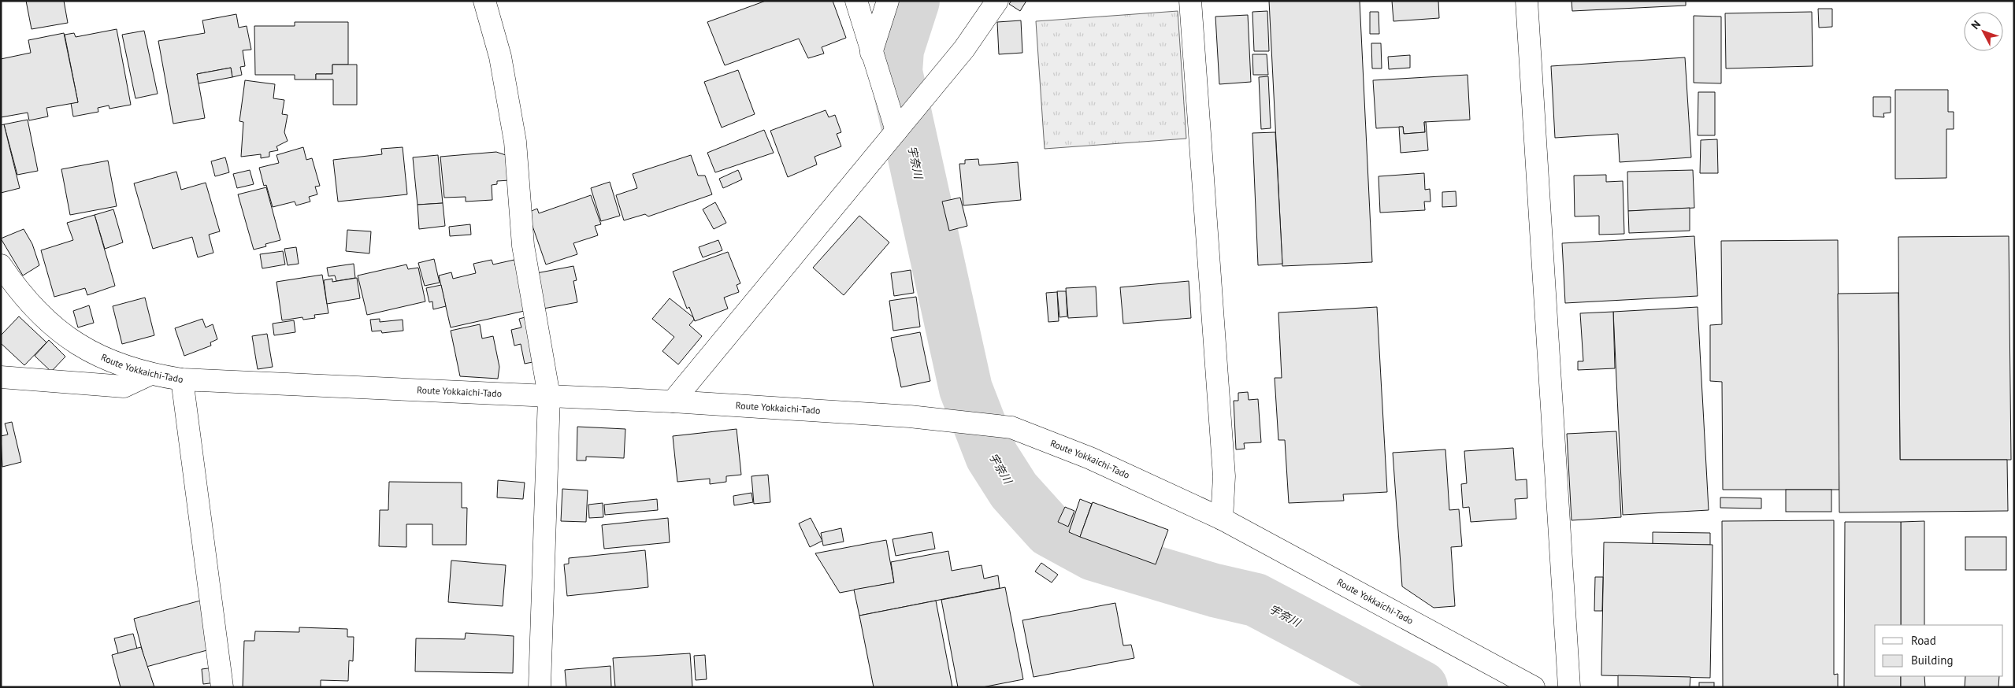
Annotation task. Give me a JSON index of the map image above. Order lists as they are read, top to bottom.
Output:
{
  "streets": {
    "street": ["Route Yokkaichi-Tado"]
  },
  "water": ["宇奈川"],
  "legend": ["Road", "Building"],
  "north": "top left"
}
